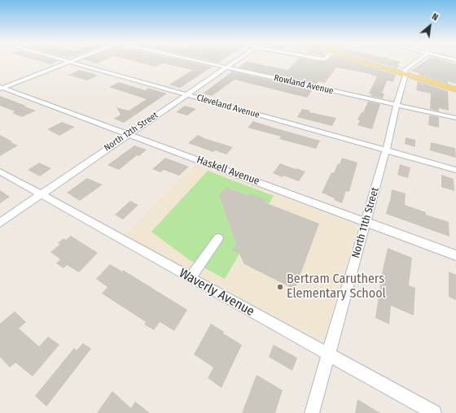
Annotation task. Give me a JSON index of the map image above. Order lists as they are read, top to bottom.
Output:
{
  "streets": {
    "street": [
      "Rowland Avenue",
      "Cleveland Avenue",
      "North 12th Street",
      "Haskell Avenue",
      "North 11th Street",
      "Waverly Avenue"
    ]
  },
  "crossings": [
    ["Rowland Avenue", "North 12th Street"],
    ["Rowland Avenue", "North 11th Street"],
    ["Cleveland Avenue", "North 12th Street"],
    ["Cleveland Avenue", "North 11th Street"],
    ["North 12th Street", "Haskell Avenue"],
    ["North 12th Street", "Waverly Avenue"],
    ["Haskell Avenue", "North 11th Street"],
    ["North 11th Street", "Waverly Avenue"]
  ],
  "places": ["Bertram Caruthers Elementary School"],
  "north": "top right"
}
